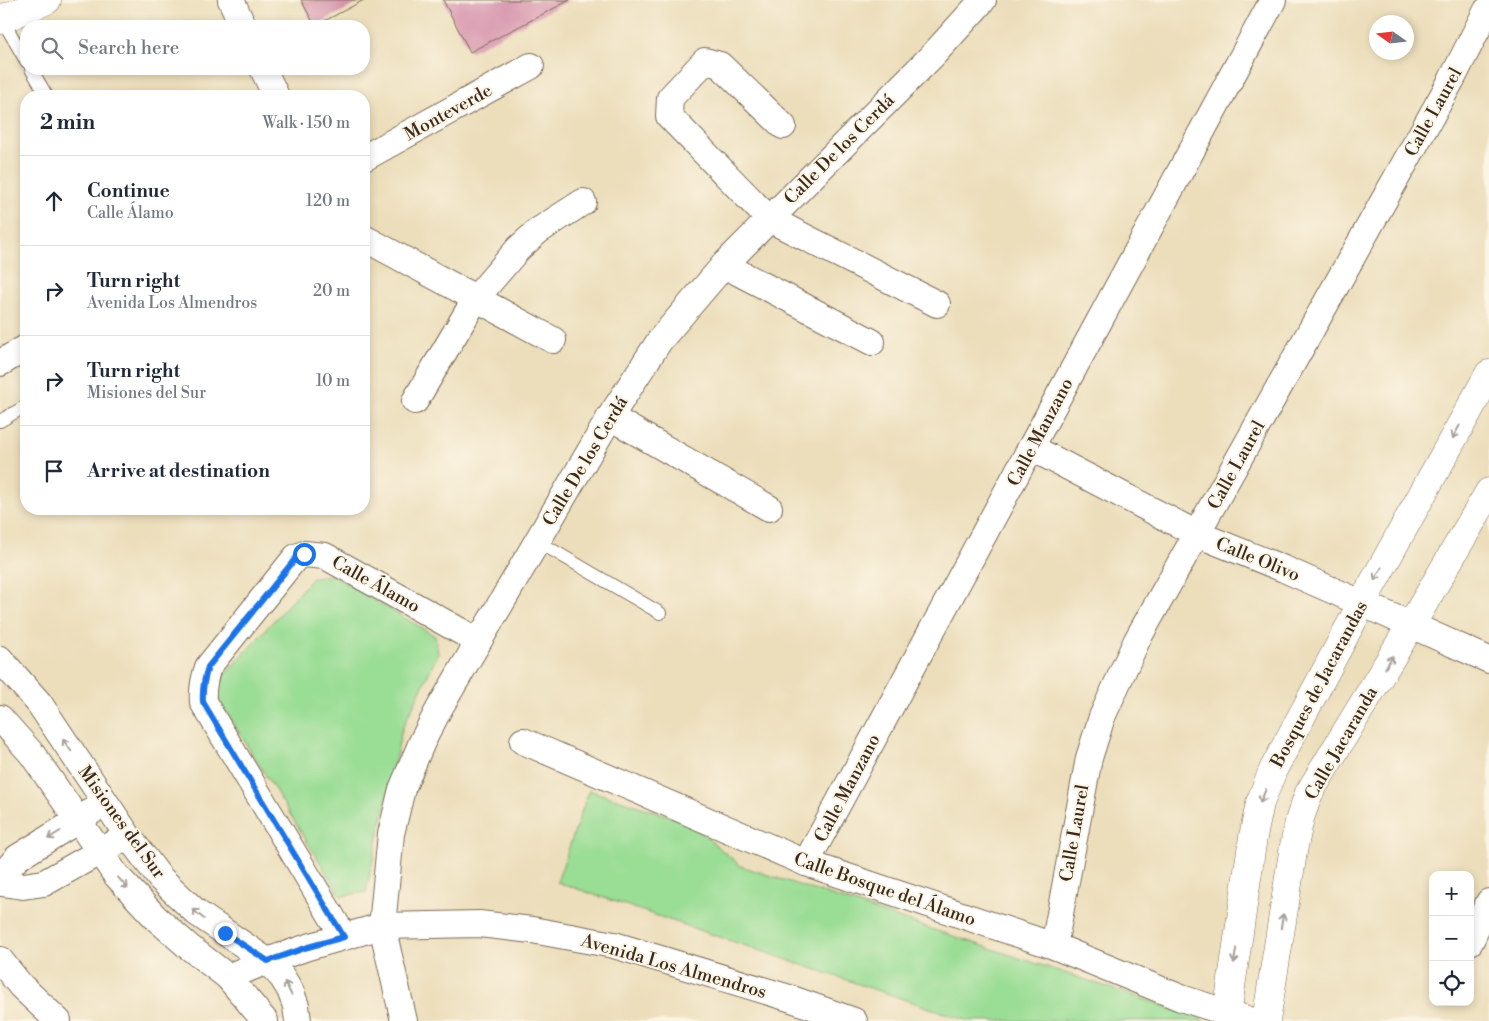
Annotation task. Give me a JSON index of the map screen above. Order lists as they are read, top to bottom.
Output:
{
  "streets": {
    "street": [
      "Monteverde",
      "Calle Laurel",
      "Calle De los Cerdá",
      "Calle Manzano",
      "Calle Olivo",
      "Calle Álamo",
      "Bosques de Jacarandas",
      "Calle Jacaranda",
      "Misiones del Sur",
      "Calle Bosque del Álamo",
      "Avenida Los Almendros"
    ]
  },
  "crossings": [
    ["Calle Laurel", "Calle Olivo"],
    ["Calle Laurel", "Calle Bosque del Álamo"],
    ["Calle De los Cerdá", "Calle Álamo"],
    ["Calle De los Cerdá", "Avenida Los Almendros"],
    ["Calle Manzano", "Calle Olivo"],
    ["Calle Manzano", "Calle Bosque del Álamo"],
    ["Calle Olivo", "Bosques de Jacarandas"],
    ["Calle Olivo", "Calle Jacaranda"],
    ["Calle Álamo", "Avenida Los Almendros"],
    ["Bosques de Jacarandas", "Calle Bosque del Álamo"],
    ["Misiones del Sur", "Avenida Los Almendros"]
  ],
  "one_way": ["Bosques de Jacarandas", "Calle Jacaranda"],
  "north": "left",
  "page": {
    "search": "Search here",
    "heading": ["2 min", "Walk · 150 m"],
    "list": [
      ["Continue", "Calle Álamo", "120 m"],
      ["Turn right", "Avenida Los Almendros", "20 m"],
      ["Turn right", "Misiones del Sur", "10 m"],
      "Arrive at destination"
    ],
    "map_buttons": ["+", "−"]
  }
}
